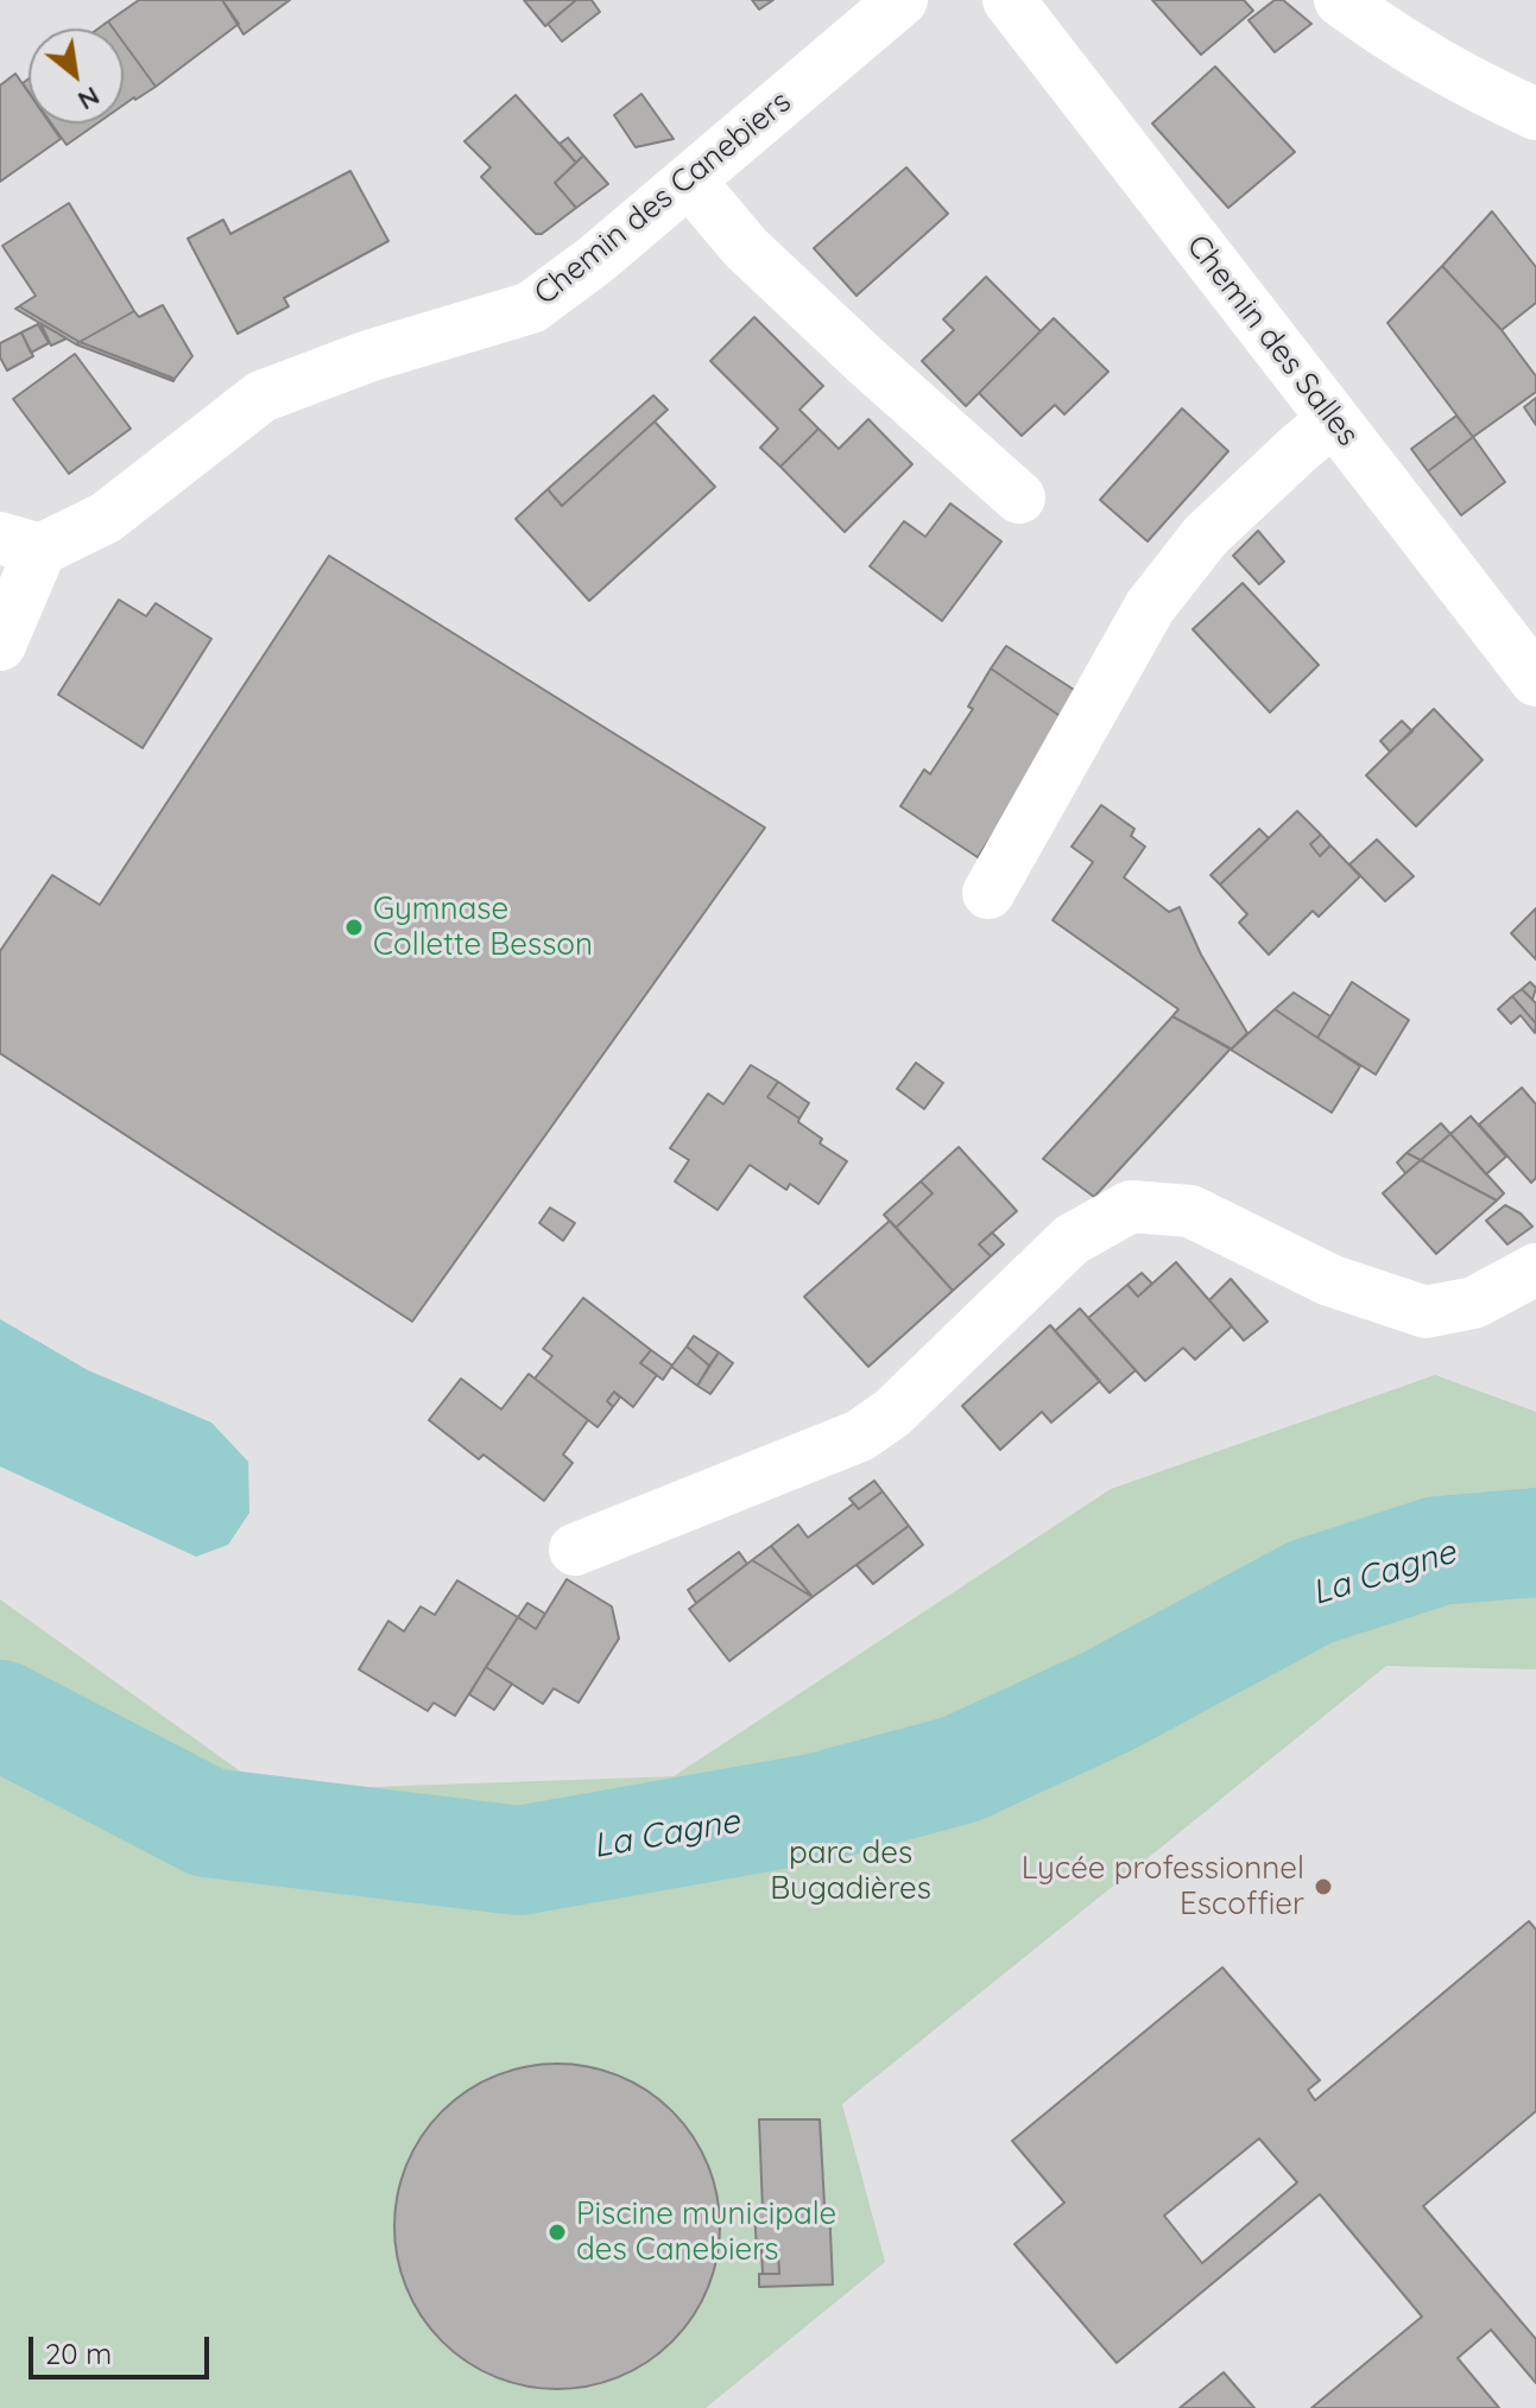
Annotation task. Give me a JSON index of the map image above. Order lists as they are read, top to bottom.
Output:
{
  "streets": {
    "street": ["Chemin des Canebiers", "Chemin des Salles"]
  },
  "water": ["La Cagne"],
  "parks": ["parc des Bugadières"],
  "places": ["Gymnase Collette Besson", "Lycée professionnel Escoffier", "Piscine municipale des Canebiers"],
  "scale_bar": "20 m",
  "north": "bottom right"
}
